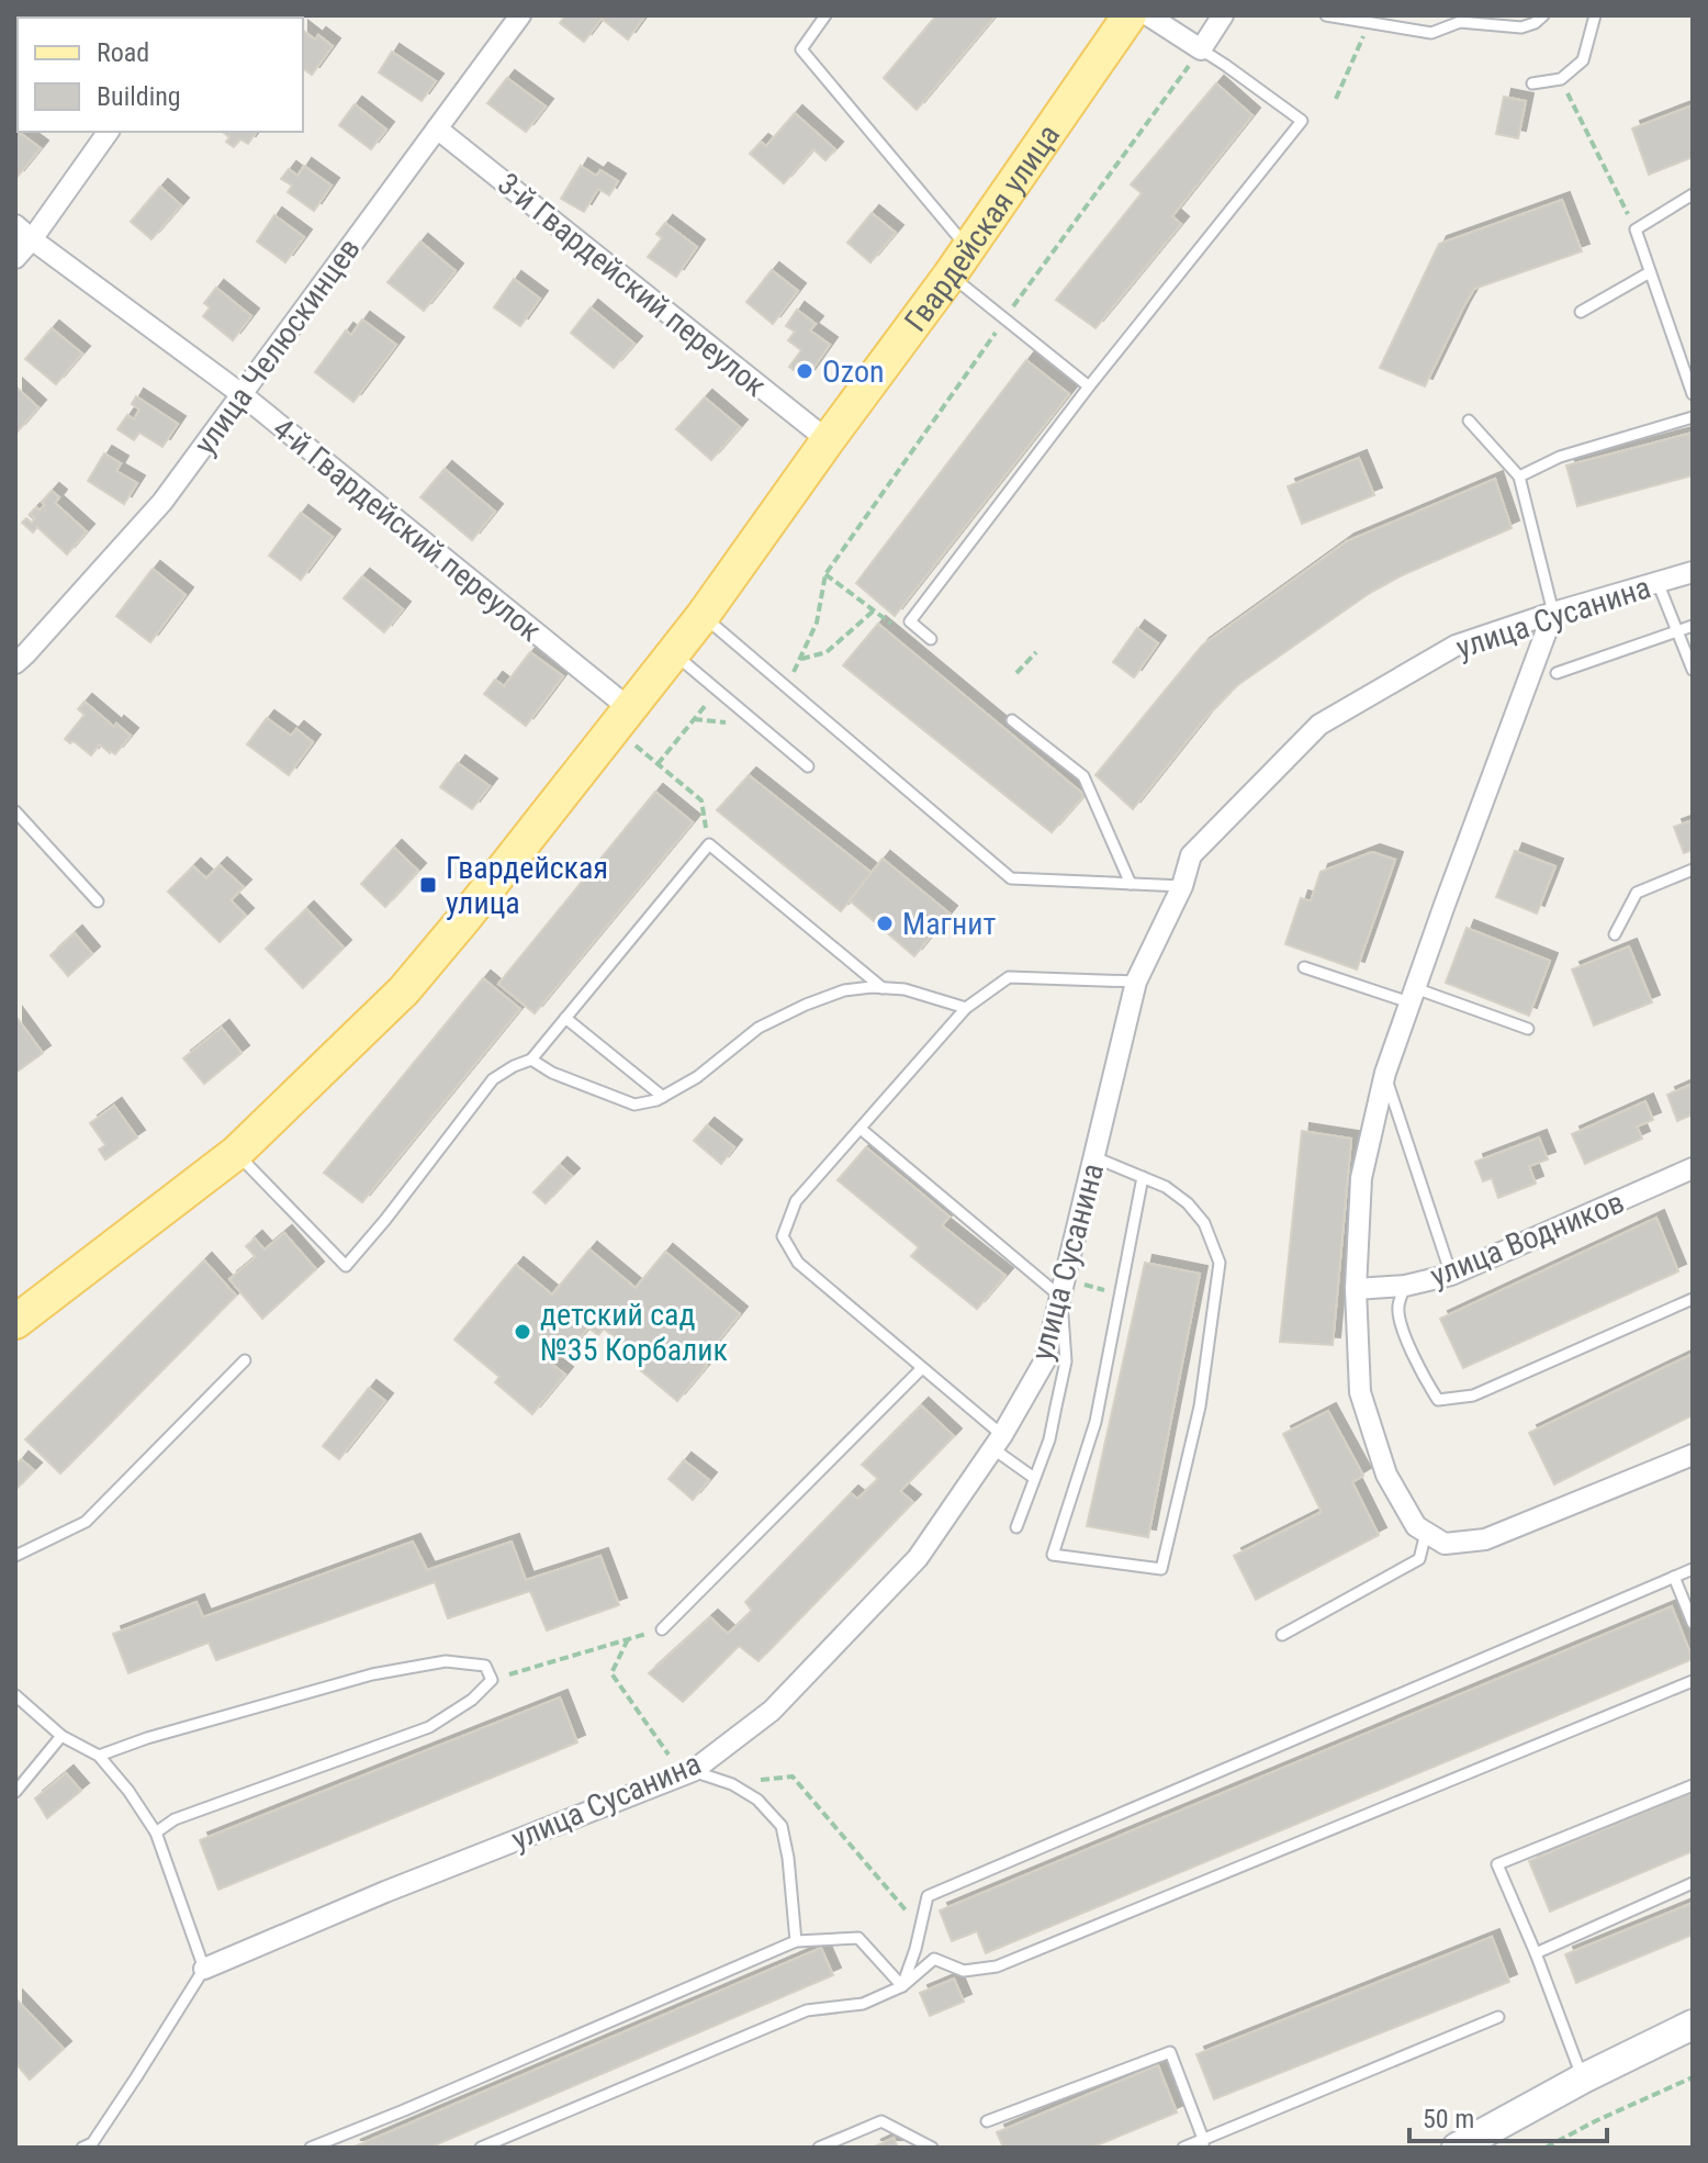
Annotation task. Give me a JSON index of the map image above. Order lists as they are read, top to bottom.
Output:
{
  "streets": {
    "main road": ["Гвардейская улица"],
    "street": [
      "3-й Гвардейский переулок",
      "улица Челюскинцев",
      "4-й Гвардейский переулок",
      "улица Сусанина",
      "улица Водников"
    ]
  },
  "crossings": [
    ["Гвардейская улица", "3-й Гвардейский переулок"],
    ["Гвардейская улица", "4-й Гвардейский переулок"],
    ["3-й Гвардейский переулок", "улица Челюскинцев"],
    ["улица Челюскинцев", "4-й Гвардейский переулок"]
  ],
  "places": {
    "other": ["Ozon", "Магнит", "детский сад №35 Корбалик"],
    "transit": ["Гвардейская улица"]
  },
  "legend": ["Road", "Building"],
  "scale_bar": "50 m"
}
